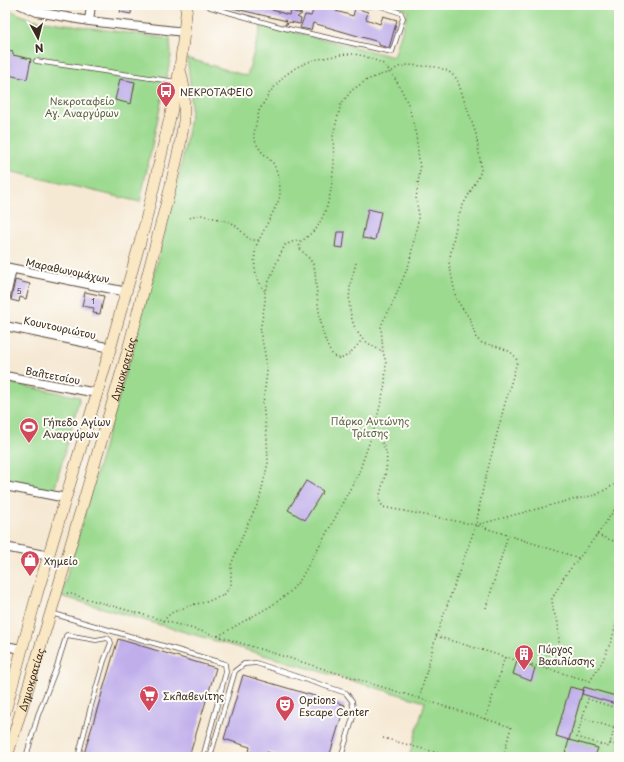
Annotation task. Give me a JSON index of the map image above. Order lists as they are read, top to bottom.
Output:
{
  "streets": {
    "main road": ["Δημοκρατίας"],
    "street": ["Μαραθωνομάχων", "Κουντουριώτου", "Βαλτετσίου"]
  },
  "crossings": [
    ["Μαραθωνομάχων", "Δημοκρατίας"],
    ["Κουντουριώτου", "Δημοκρατίας"],
    ["Δημοκρατίας", "Βαλτετσίου"]
  ],
  "parks": ["Νεκροταφείο Αγ. Αναργύρων", "Πάρκο Αντώνης Τρίτσης"],
  "places": {
    "bus stop": ["ΝΕΚΡΟΤΑΦΕΙΟ"],
    "sports": ["Γήπεδο Αγίων Αναργύρων"],
    "shop": ["Χημείο"],
    "building": ["Πύργος Βασιλίσσης"],
    "supermarket": ["Σκλαβενίτης"],
    "theatre": ["Options Escape Center"]
  },
  "house_numbers": ["5", "1"],
  "north": "bottom"
}
